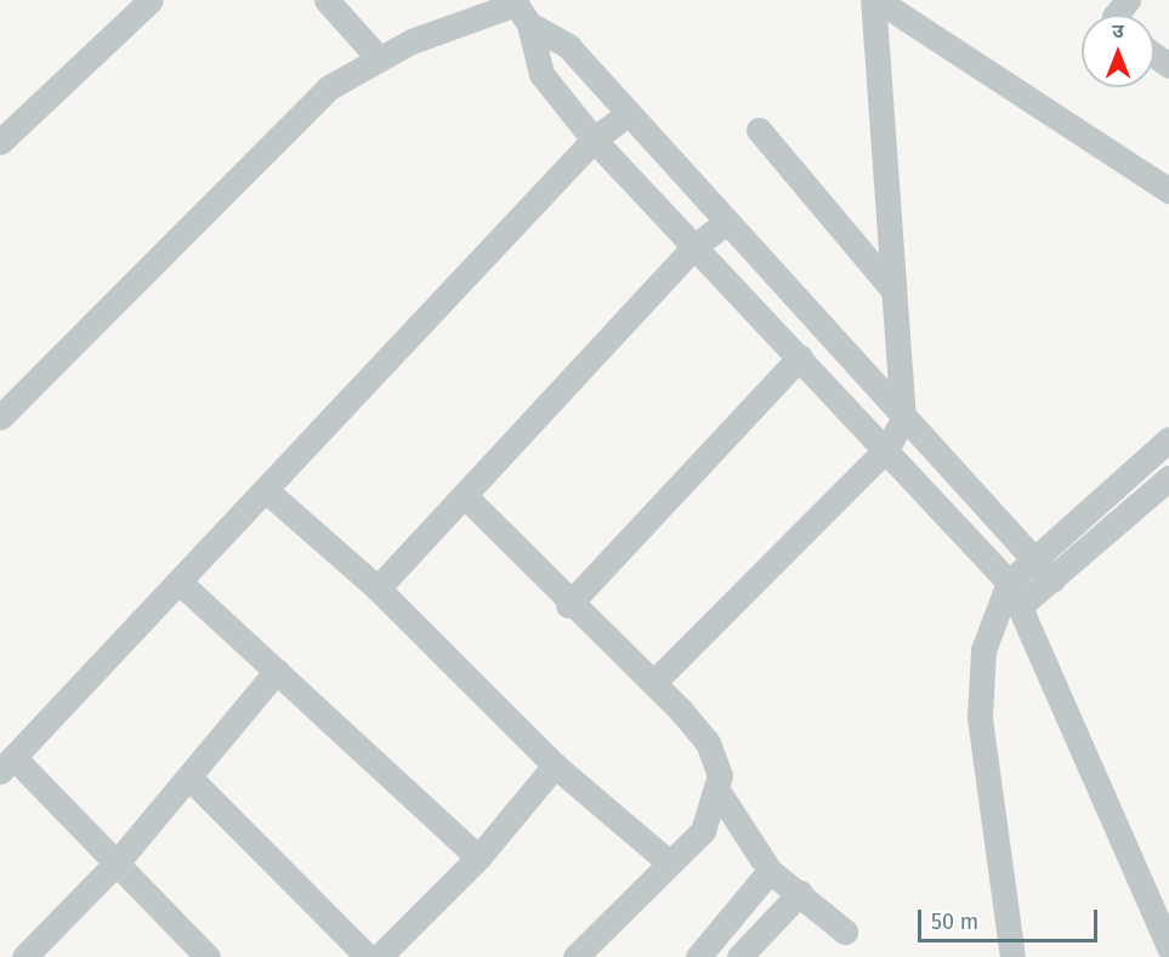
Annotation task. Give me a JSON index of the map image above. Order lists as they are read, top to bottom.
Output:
{
  "scale_bar": "50 m",
  "north": "top"
}
